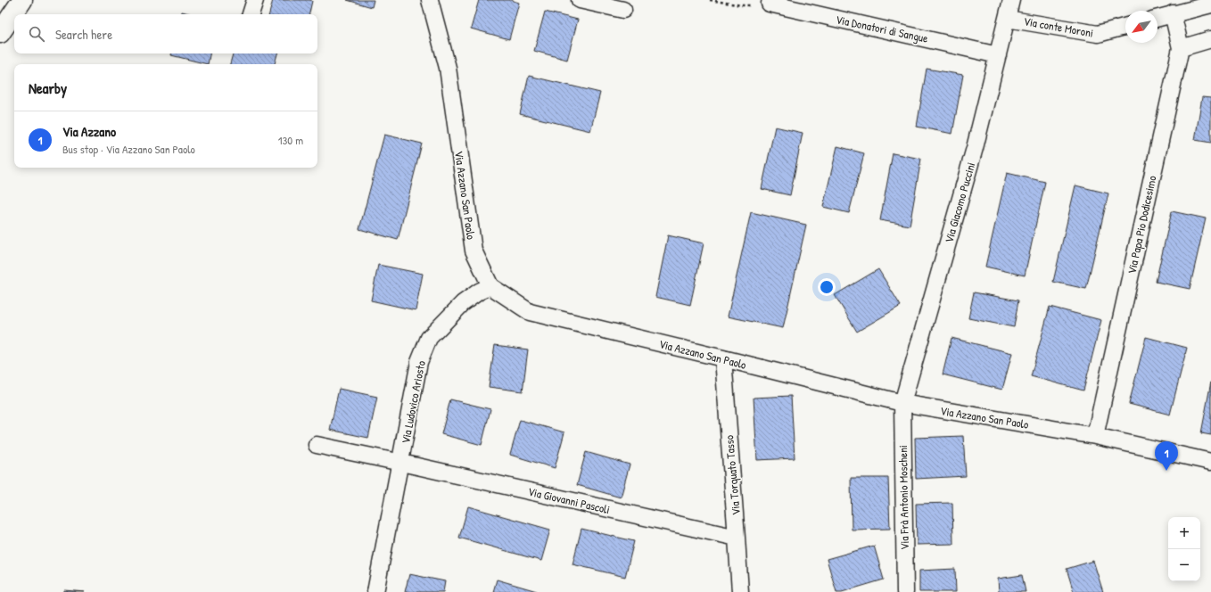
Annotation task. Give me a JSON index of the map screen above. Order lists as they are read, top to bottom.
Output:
{
  "streets": {
    "street": [
      "Via conte Moroni",
      "Via Donatori di Sangue",
      "Via Azzano San Paolo",
      "Via Giacomo Puccini",
      "Via Papa Pio Dodicesimo",
      "Via Ludovico Ariosto",
      "Via Torquato Tasso",
      "Via Frà Antonio Moscheni",
      "Via Giovanni Pascoli"
    ]
  },
  "crossings": [
    ["Via conte Moroni", "Via Giacomo Puccini"],
    ["Via Donatori di Sangue", "Via Giacomo Puccini"],
    ["Via Azzano San Paolo", "Via Giacomo Puccini"],
    ["Via Azzano San Paolo", "Via Papa Pio Dodicesimo"],
    ["Via Azzano San Paolo", "Via Ludovico Ariosto"],
    ["Via Azzano San Paolo", "Via Torquato Tasso"],
    ["Via Azzano San Paolo", "Via Frà Antonio Moscheni"],
    ["Via Giacomo Puccini", "Via Frà Antonio Moscheni"],
    ["Via Ludovico Ariosto", "Via Giovanni Pascoli"],
    ["Via Torquato Tasso", "Via Giovanni Pascoli"]
  ],
  "north": "bottom left",
  "page": {
    "search": "Search here",
    "heading": "Nearby",
    "list": [
      {
        "mark": "1",
        "name": "Via Azzano",
        "note": "Bus stop · Via Azzano San Paolo",
        "value": "130 m"
      }
    ],
    "pins": "1",
    "map_buttons": ["+", "−"]
  }
}
